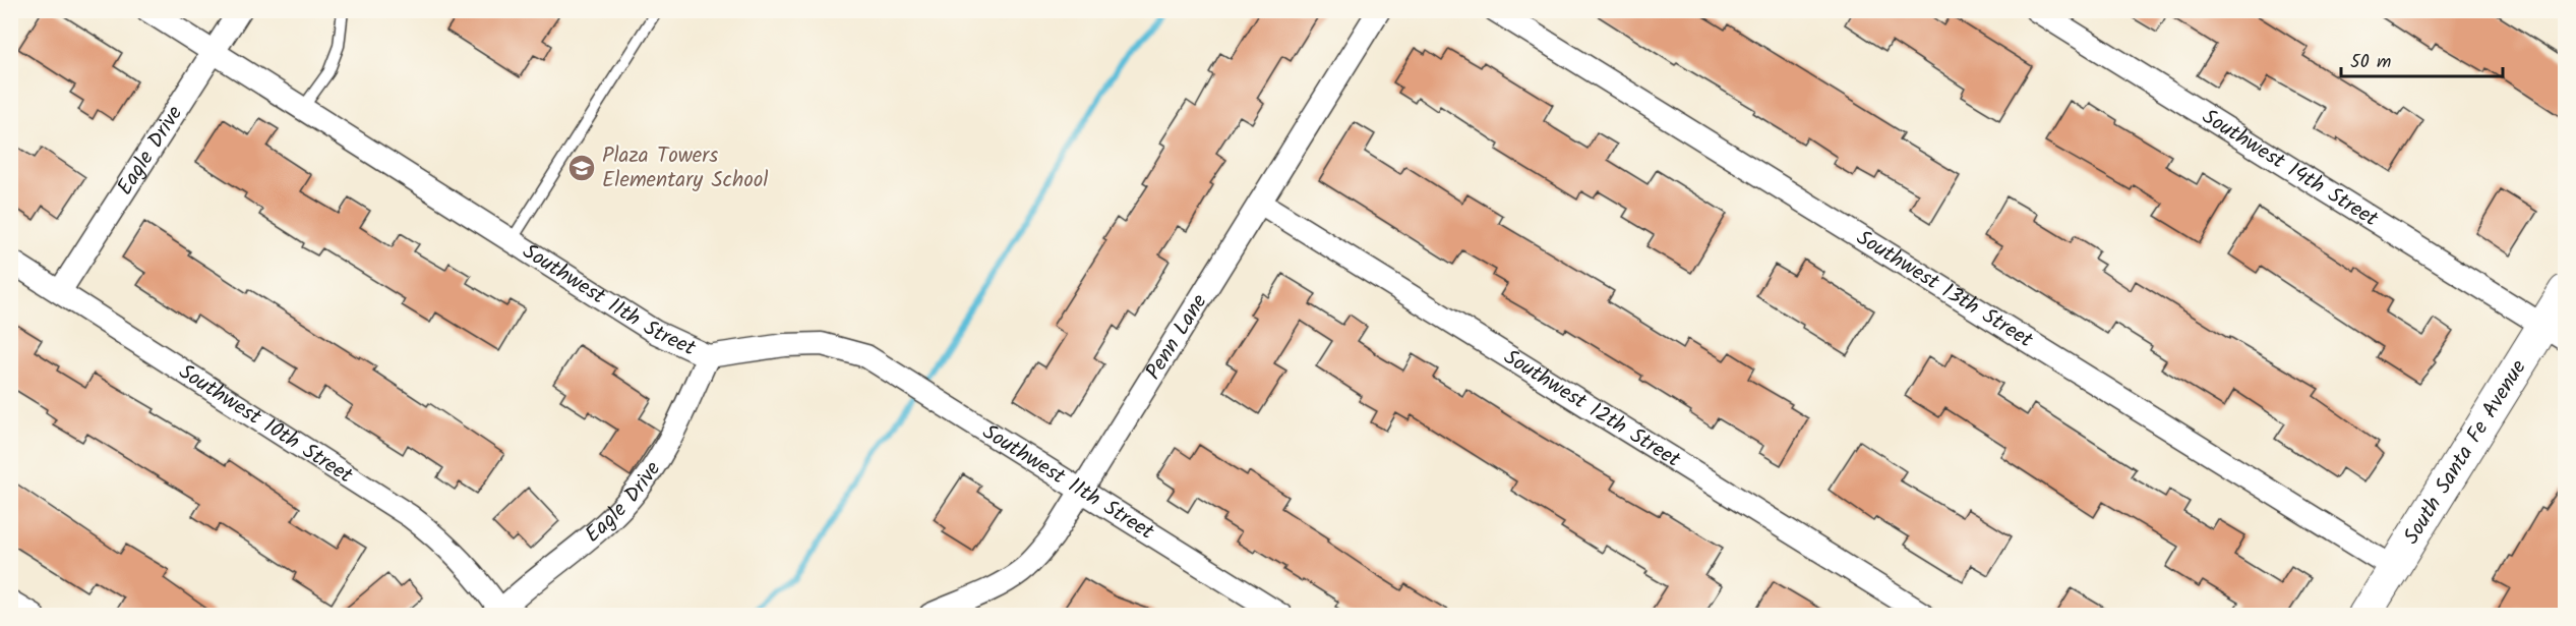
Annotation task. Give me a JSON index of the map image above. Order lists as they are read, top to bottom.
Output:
{
  "streets": {
    "main road": ["South Santa Fe Avenue"],
    "street": [
      "Eagle Drive",
      "Southwest 14th Street",
      "Southwest 13th Street",
      "Southwest 11th Street",
      "Penn Lane",
      "Southwest 12th Street",
      "Southwest 10th Street"
    ]
  },
  "crossings": [
    ["Eagle Drive", "Southwest 11th Street"],
    ["Eagle Drive", "Southwest 10th Street"],
    ["Southwest 14th Street", "South Santa Fe Avenue"],
    ["Southwest 13th Street", "South Santa Fe Avenue"],
    ["Southwest 11th Street", "Penn Lane"],
    ["Penn Lane", "Southwest 12th Street"]
  ],
  "places": {
    "school or university": ["Plaza Towers Elementary School"]
  },
  "scale_bar": "50 m"
}
